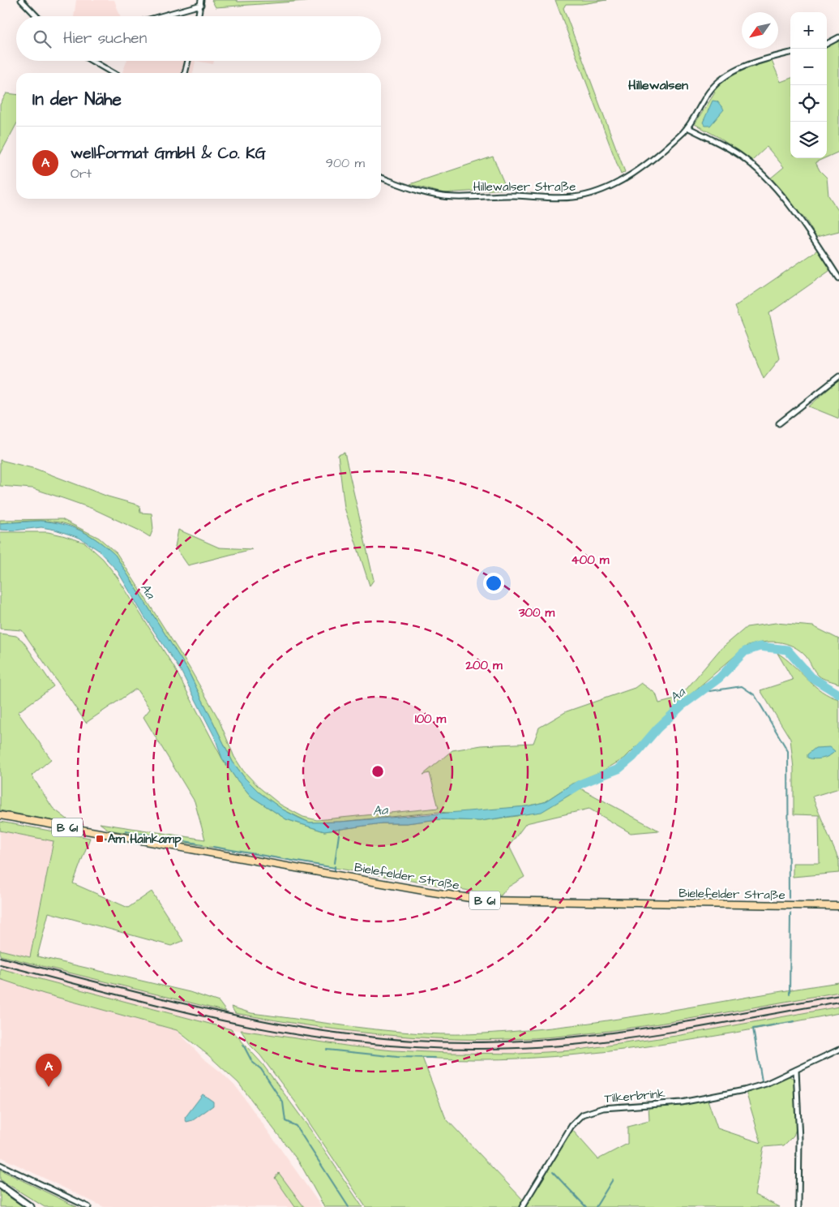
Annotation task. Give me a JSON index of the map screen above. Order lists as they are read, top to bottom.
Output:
{
  "streets": {
    "main road": ["B 61", "Bielefelder Straße"],
    "street": ["Hillewalser Straße", "Tilkerbrink"]
  },
  "districts": ["Hillewalsen"],
  "water": ["Aa"],
  "places": {
    "transit": ["Am Hainkamp"]
  },
  "north": "bottom left",
  "page": {
    "map_buttons": ["+", "−"],
    "search": "Hier suchen",
    "heading": "In der Nähe",
    "list": [
      {
        "mark": "A",
        "name": "wellformat GmbH & Co. KG",
        "note": "Ort",
        "value": "900 m"
      }
    ],
    "pins": "A"
  },
  "rings": [
    "400 m",
    "300 m",
    "200 m",
    "100 m"
  ]
}
